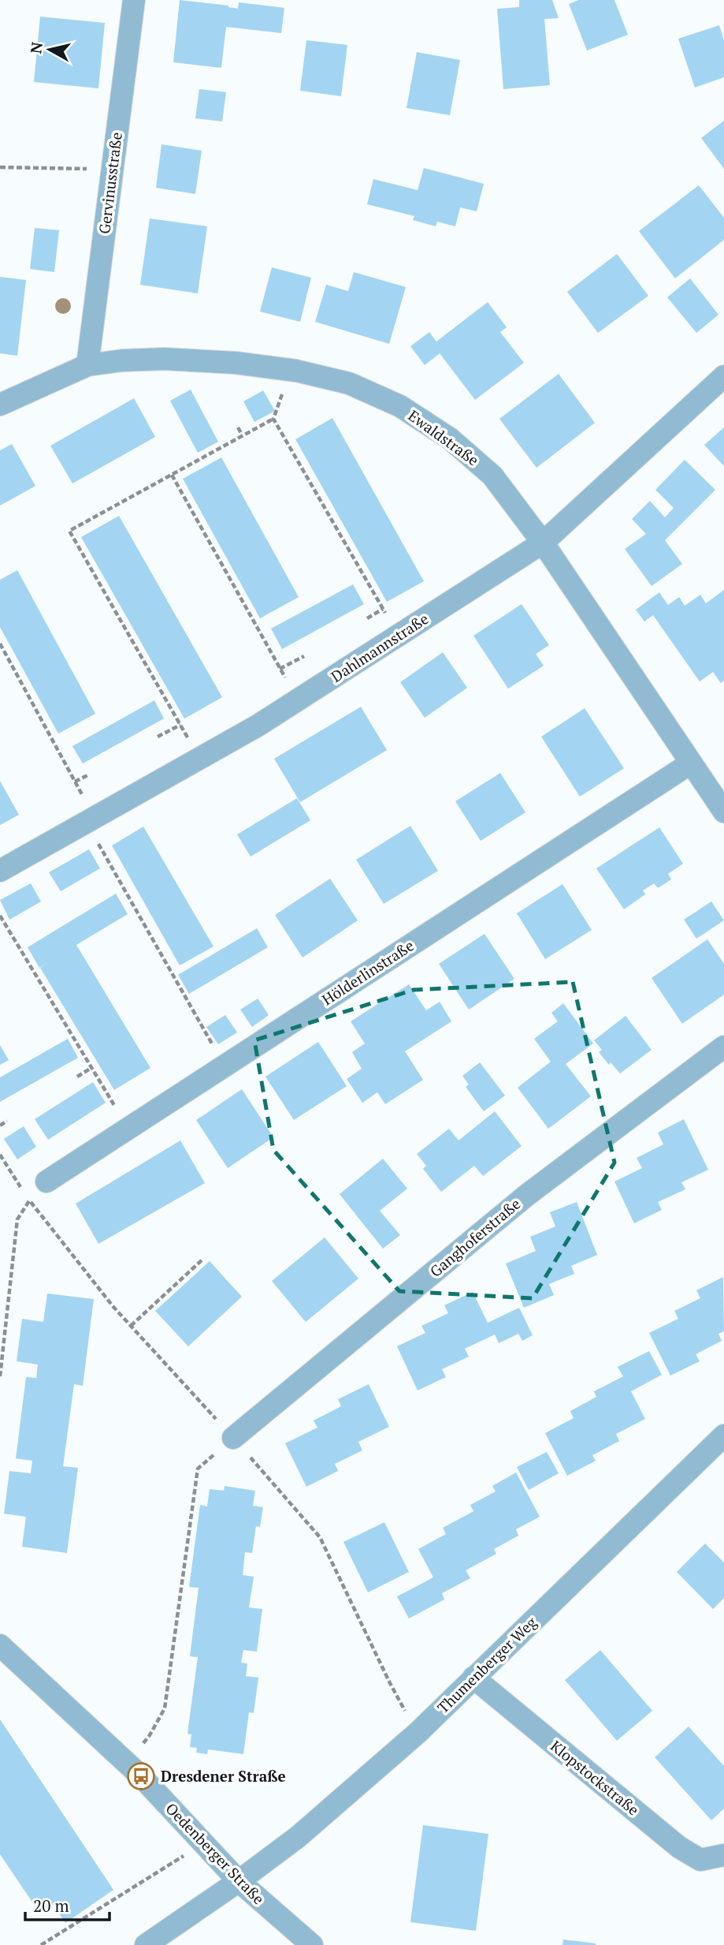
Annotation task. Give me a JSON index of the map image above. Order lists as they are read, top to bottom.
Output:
{
  "streets": {
    "street": [
      "Gervinusstraße",
      "Ewaldstraße",
      "Dahlmannstraße",
      "Hölderlinstraße",
      "Ganghoferstraße",
      "Thumenberger Weg",
      "Klopstockstraße",
      "Oedenberger Straße"
    ]
  },
  "crossings": [
    ["Gervinusstraße", "Ewaldstraße"],
    ["Ewaldstraße", "Dahlmannstraße"],
    ["Ewaldstraße", "Hölderlinstraße"],
    ["Thumenberger Weg", "Klopstockstraße"],
    ["Thumenberger Weg", "Oedenberger Straße"]
  ],
  "places": {
    "bus stop": ["Dresdener Straße"]
  },
  "scale_bar": "20 m",
  "north": "left"
}
